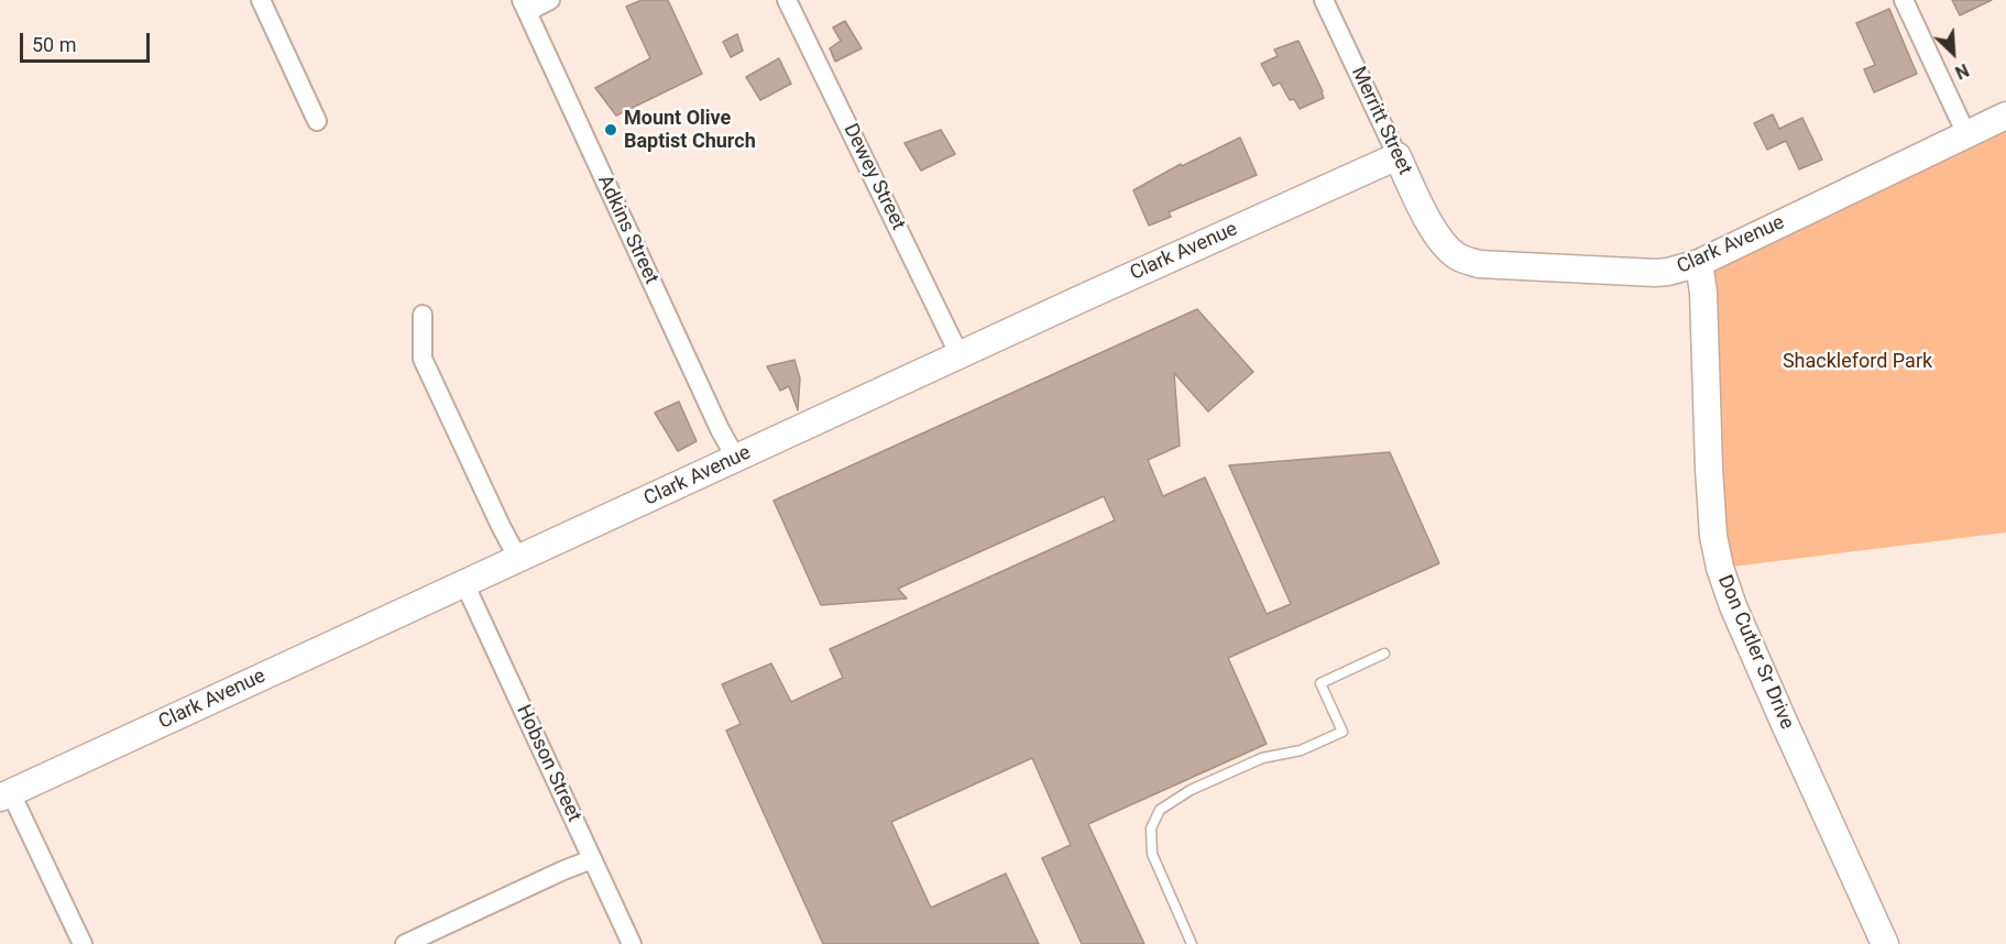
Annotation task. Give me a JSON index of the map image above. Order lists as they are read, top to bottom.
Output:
{
  "streets": {
    "street": [
      "Merritt Street",
      "Dewey Street",
      "Adkins Street",
      "Clark Avenue",
      "Don Cutler Sr Drive",
      "Hobson Street"
    ]
  },
  "crossings": [
    ["Merritt Street", "Clark Avenue"],
    ["Dewey Street", "Clark Avenue"],
    ["Adkins Street", "Clark Avenue"],
    ["Clark Avenue", "Don Cutler Sr Drive"],
    ["Clark Avenue", "Hobson Street"]
  ],
  "parks": ["Shackleford Park"],
  "places": ["Mount Olive Baptist Church"],
  "scale_bar": "50 m",
  "north": "bottom right"
}
